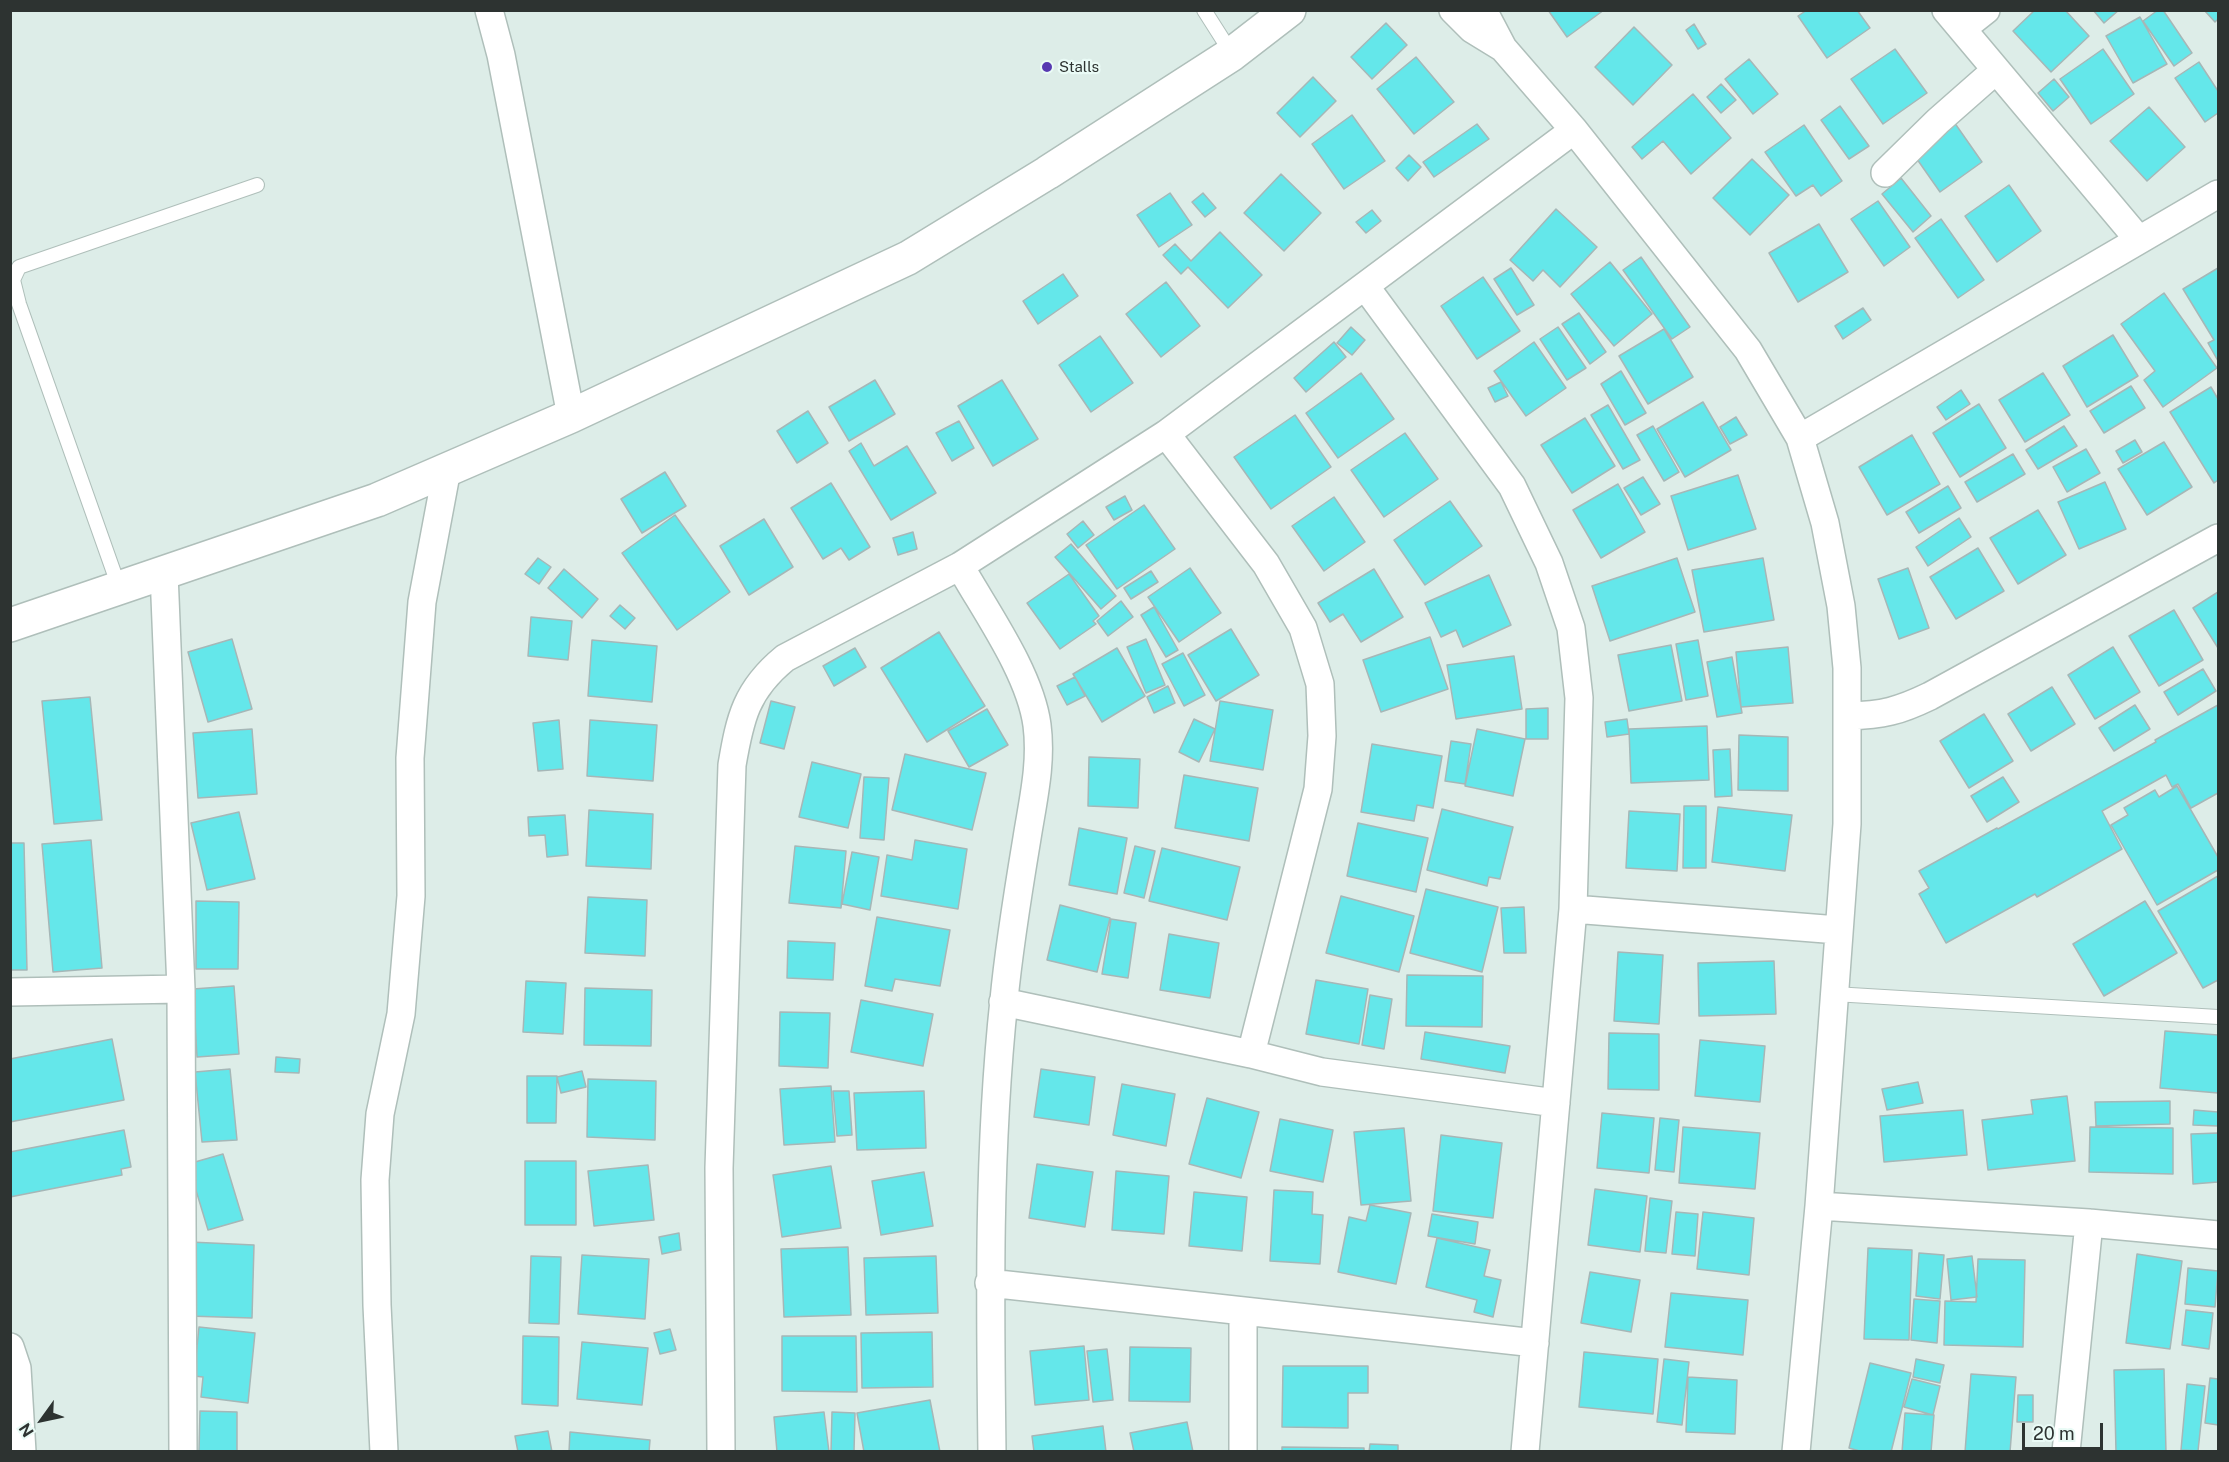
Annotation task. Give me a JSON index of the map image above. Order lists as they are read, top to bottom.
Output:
{
  "places": ["Stalls"],
  "scale_bar": "20 m",
  "north": "bottom left"
}
